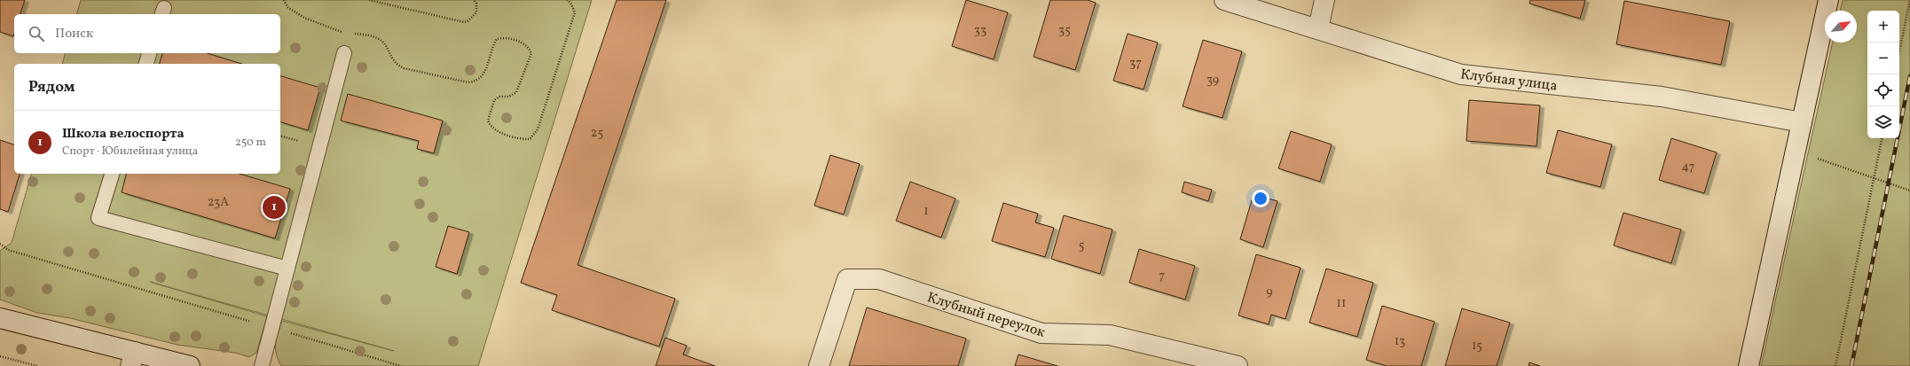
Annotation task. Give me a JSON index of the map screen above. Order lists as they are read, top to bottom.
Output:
{
  "streets": {
    "street": ["Клубная улица", "Клубный переулок"]
  },
  "house_numbers": [
    "33",
    "35",
    "37",
    "39",
    "25",
    "47",
    "23А",
    "1",
    "5",
    "7",
    "9",
    "11",
    "13",
    "15"
  ],
  "north": "top right",
  "page": {
    "map_buttons": ["+", "−"],
    "search": "Поиск",
    "heading": "Рядом",
    "list": [
      {
        "mark": "1",
        "name": "Школа велоспорта",
        "note": "Спорт · Юбилейная улица",
        "value": "250 m"
      }
    ],
    "pins": "1"
  }
}
